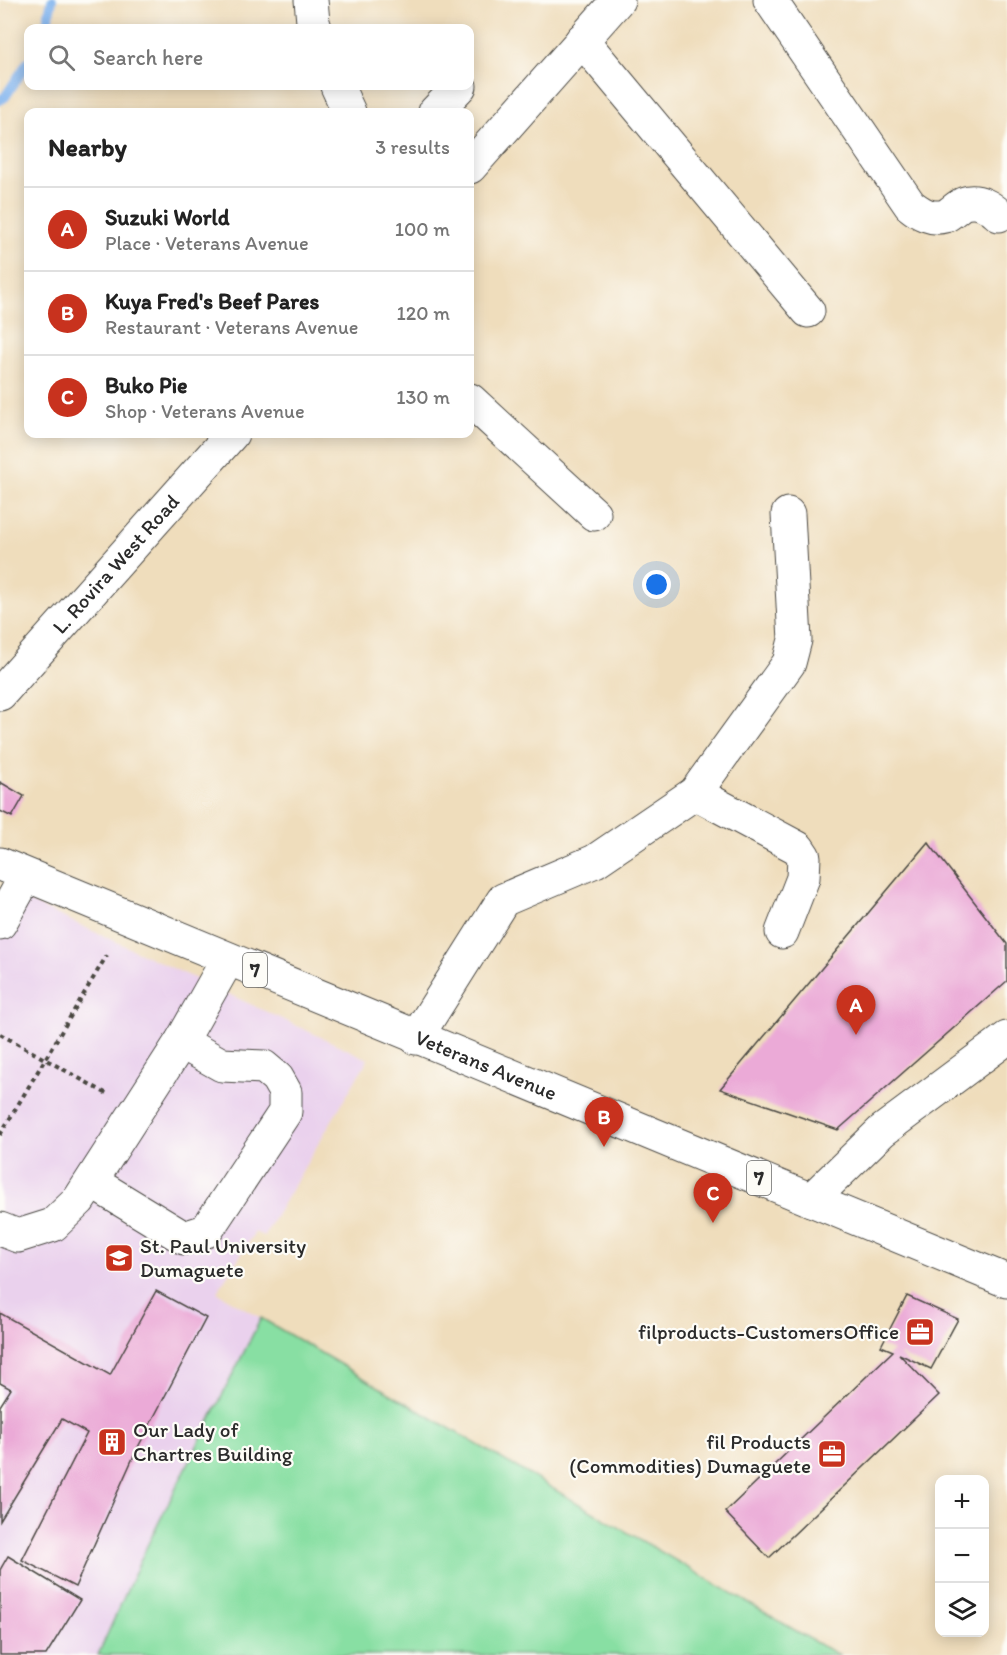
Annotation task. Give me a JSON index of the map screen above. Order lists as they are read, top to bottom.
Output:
{
  "streets": {
    "main road": ["L. Rovira West Road", "7", "Veterans Avenue"]
  },
  "places": {
    "school or university": ["St. Paul University Dumaguete"],
    "office": ["filproducts-CustomersOffice", "fil Products (Commodities) Dumaguete"],
    "building": ["Our Lady of Chartres Building"]
  },
  "page": {
    "search": "Search here",
    "heading": ["Nearby", "3 results"],
    "list": [
      {
        "mark": "A",
        "name": "Suzuki World",
        "note": "Place · Veterans Avenue",
        "value": "100 m"
      },
      {
        "mark": "B",
        "name": "Kuya Fred's Beef Pares",
        "note": "Restaurant · Veterans Avenue",
        "value": "120 m"
      },
      {
        "mark": "C",
        "name": "Buko Pie",
        "note": "Shop · Veterans Avenue",
        "value": "130 m"
      }
    ],
    "pins": ["A", "B", "C"],
    "map_buttons": ["+", "−"]
  }
}
